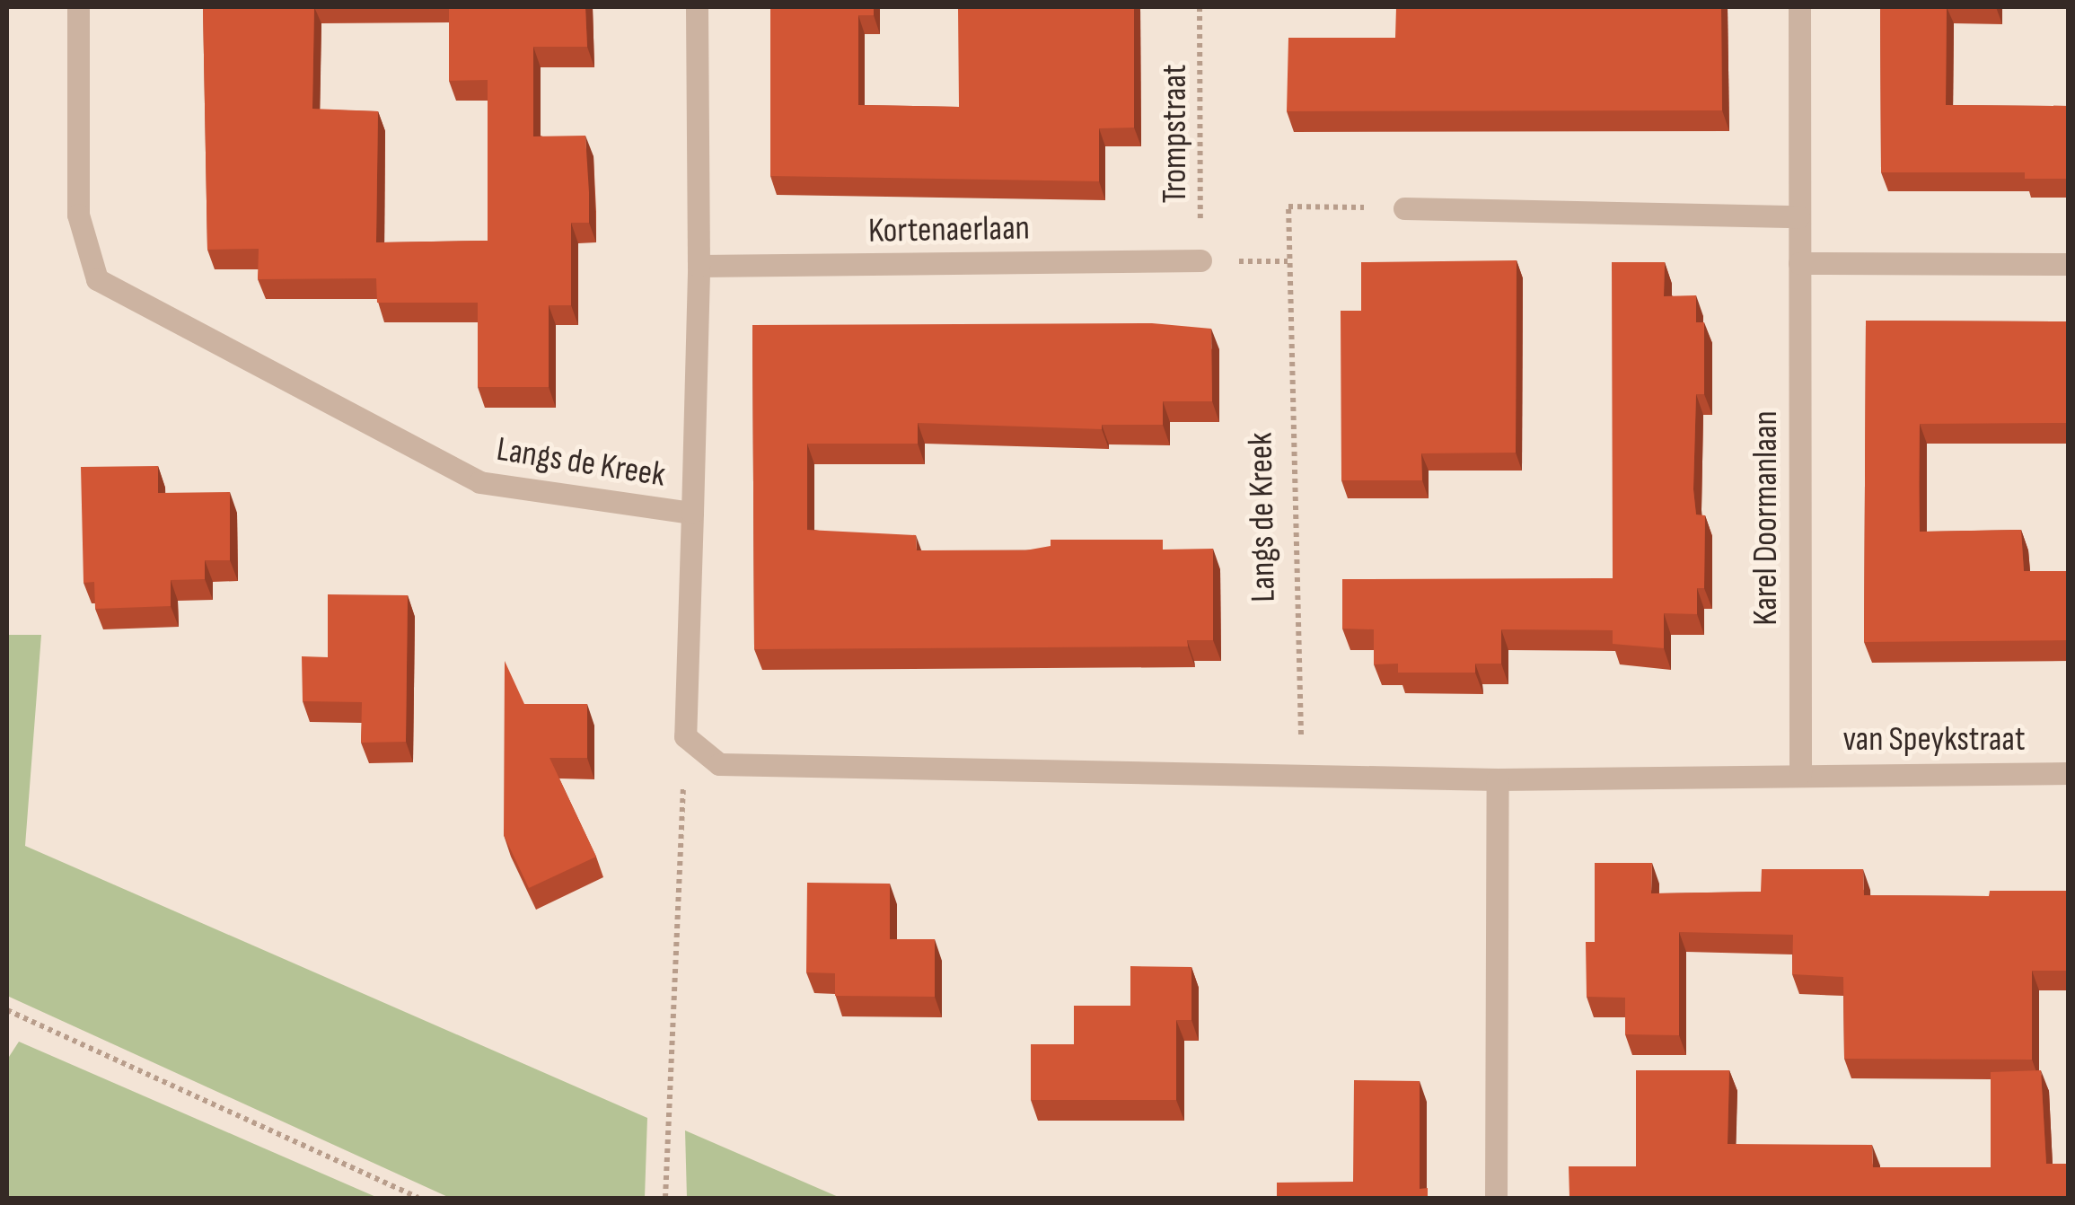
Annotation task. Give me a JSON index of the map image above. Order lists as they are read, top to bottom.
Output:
{
  "streets": {
    "street": [
      "Kortenaerlaan",
      "Langs de Kreek",
      "Karel Doormanlaan",
      "van Speykstraat"
    ],
    "path": ["Trompstraat"]
  },
  "crossings": [
    ["Trompstraat", "Kortenaerlaan"],
    ["Karel Doormanlaan", "van Speykstraat"]
  ]
}
